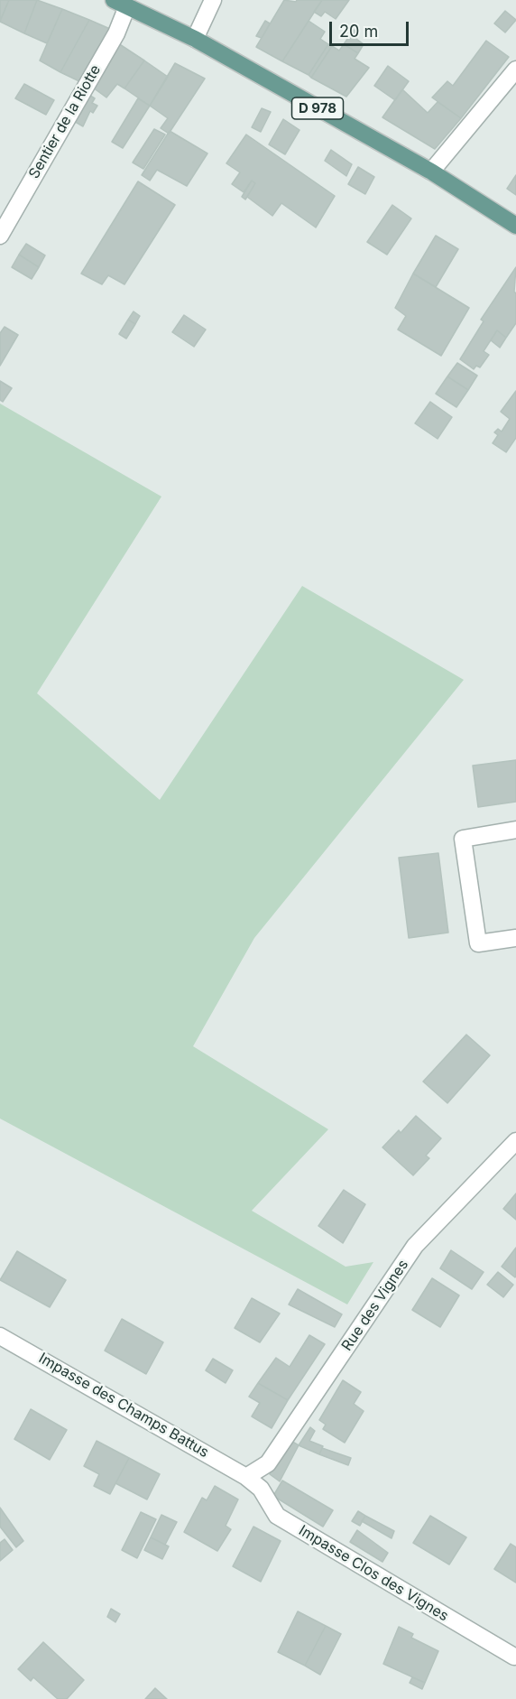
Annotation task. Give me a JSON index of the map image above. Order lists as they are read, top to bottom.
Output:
{
  "streets": {
    "main road": ["D 978"],
    "street": [
      "Sentier de la Riotte",
      "Rue des Vignes",
      "Impasse des Champs Battus",
      "Impasse Clos des Vignes"
    ]
  },
  "crossings": [
    ["D 978", "Sentier de la Riotte"],
    ["Rue des Vignes", "Impasse des Champs Battus"],
    ["Rue des Vignes", "Impasse Clos des Vignes"],
    ["Impasse des Champs Battus", "Impasse Clos des Vignes"]
  ],
  "scale_bar": "20 m"
}
